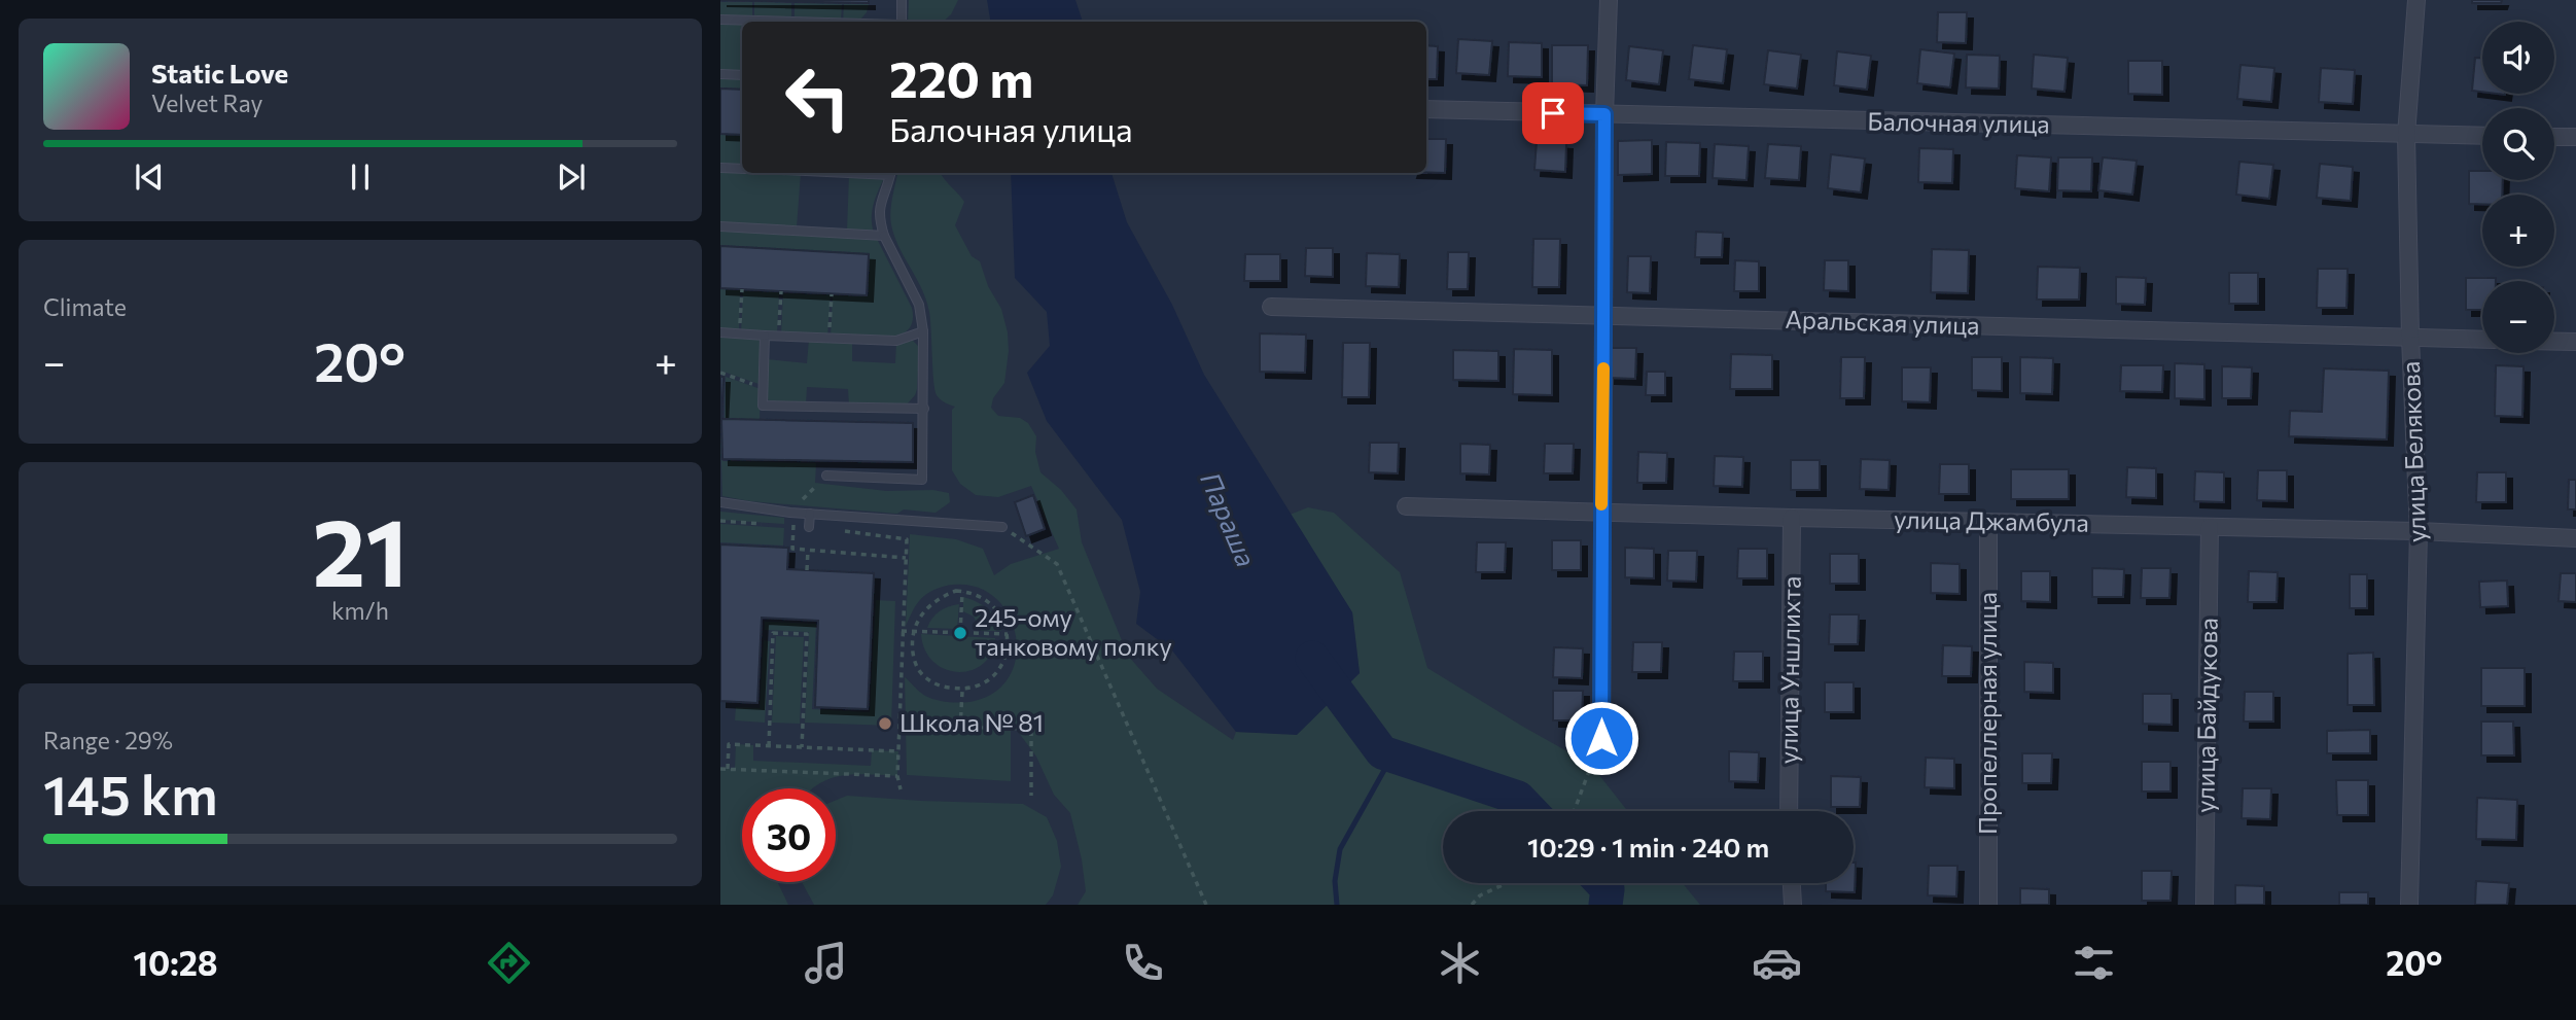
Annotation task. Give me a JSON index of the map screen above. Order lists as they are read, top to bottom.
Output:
{
  "streets": {
    "street": [
      "Балочная улица",
      "Аральская улица",
      "улица Белякова",
      "улица Джамбула",
      "улица Уншлихта",
      "Пропеллерная улица",
      "улица Байдукова"
    ]
  },
  "crossings": [
    ["Балочная улица", "улица Белякова"],
    ["Аральская улица", "улица Белякова"],
    ["улица Белякова", "улица Джамбула"],
    ["улица Джамбула", "улица Уншлихта"],
    ["улица Джамбула", "Пропеллерная улица"],
    ["улица Джамбула", "улица Байдукова"]
  ],
  "water": ["Параша"],
  "places": ["245-ому танковому полку", "Школа № 81"],
  "page": {
    "map_buttons": ["+", "−"],
    "turn": ["220 m", "Балочная улица"],
    "song": ["Static Love", "Velvet Ray"],
    "tile": [
      "Climate",
      ["21", "km/h"],
      ["Range · 29%", "145 km"]
    ],
    "heat": ["−", "20°", "+"],
    "limit": "30",
    "trip": "10:29 · 1 min · 240 m",
    "tabs": ["10:28", "20°"]
  }
}
